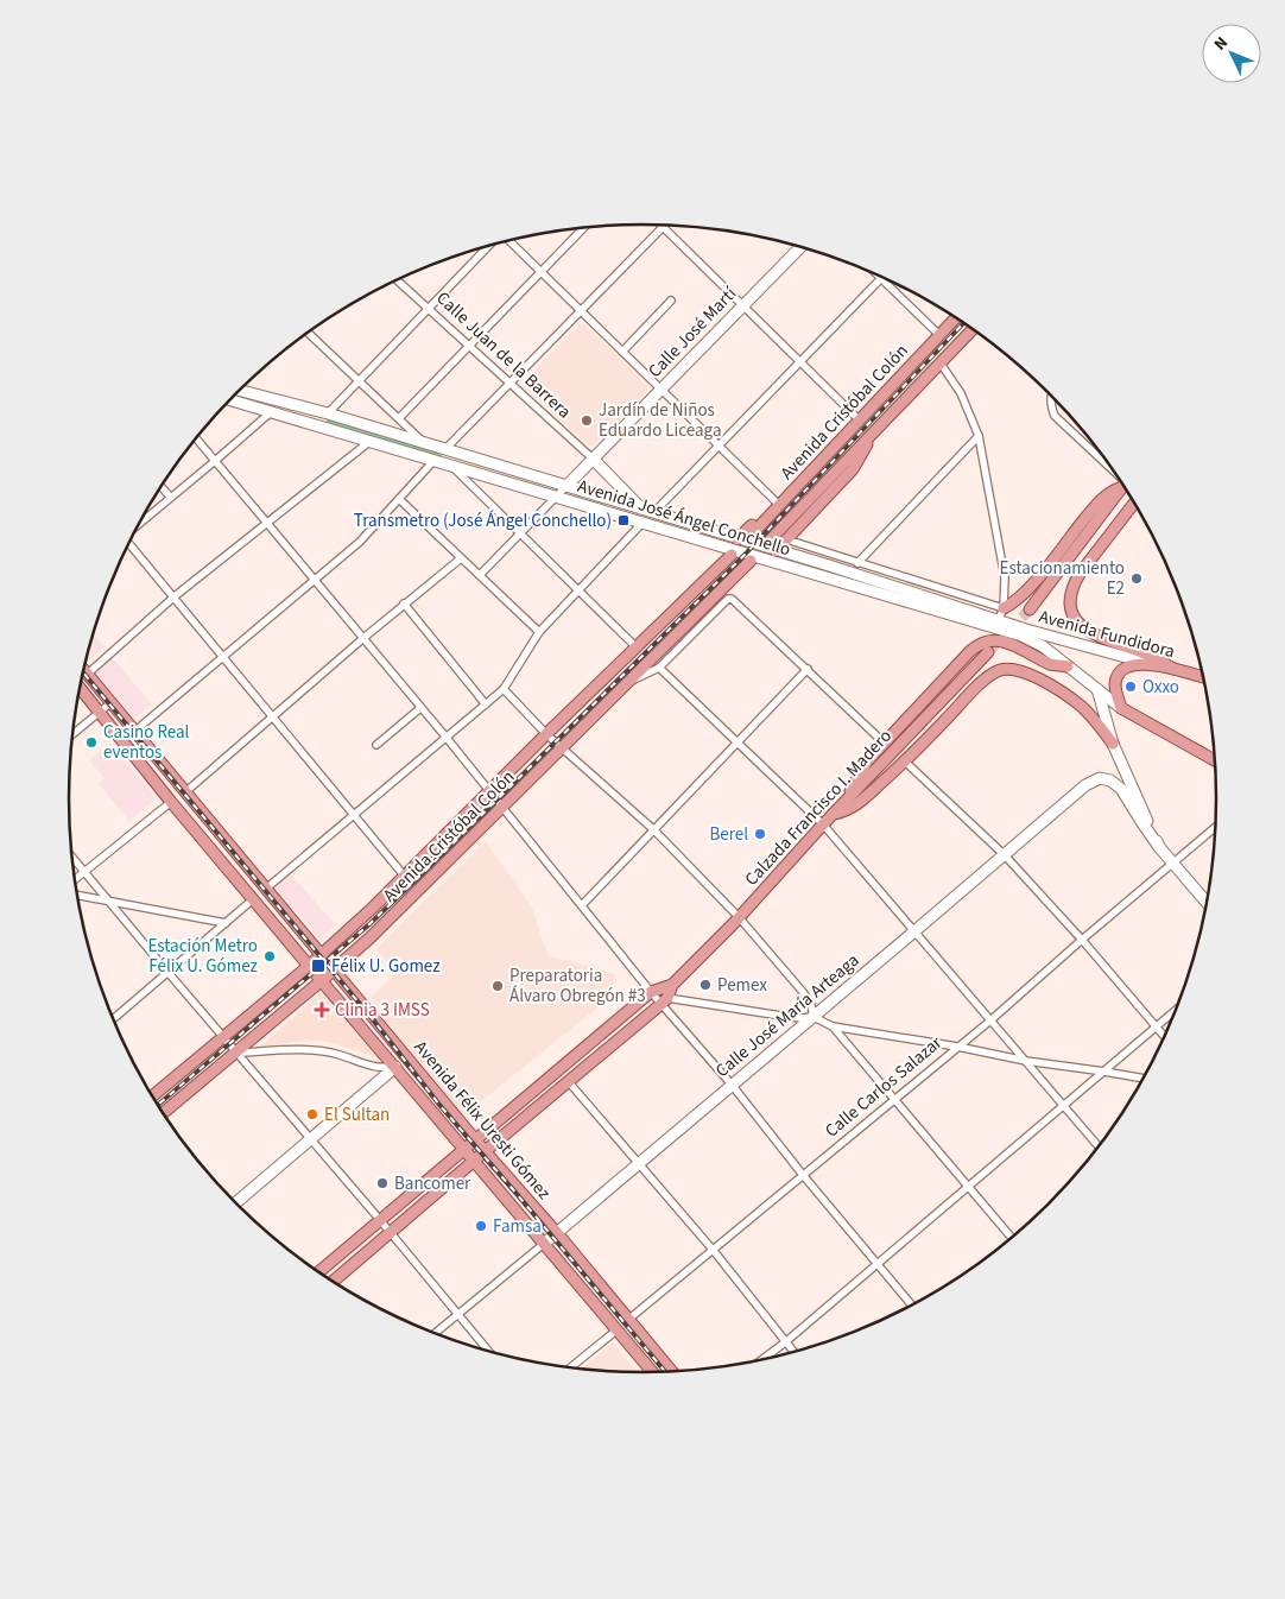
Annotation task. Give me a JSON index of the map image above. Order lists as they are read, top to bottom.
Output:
{
  "streets": {
    "main road": [
      "Calle José Martí",
      "Calle Juan de la Barrera",
      "Avenida Cristóbal Colón",
      "Avenida José Ángel Conchello",
      "Avenida Fundidora",
      "Calzada Francisco I. Madero",
      "Calle José María Arteaga",
      "Calle Carlos Salazar",
      "Avenida Félix Uresti Gómez"
    ]
  },
  "crossings": [
    ["Calle José Martí", "Calle Juan de la Barrera"],
    ["Calle José Martí", "Avenida José Ángel Conchello"],
    ["Calle Juan de la Barrera", "Avenida José Ángel Conchello"],
    ["Avenida Cristóbal Colón", "Avenida José Ángel Conchello"],
    ["Avenida Cristóbal Colón", "Avenida Félix Uresti Gómez"],
    ["Avenida José Ángel Conchello", "Avenida Fundidora"],
    ["Calzada Francisco I. Madero", "Avenida Félix Uresti Gómez"],
    ["Calle José María Arteaga", "Avenida Félix Uresti Gómez"],
    ["Calle Carlos Salazar", "Avenida Félix Uresti Gómez"]
  ],
  "places": {
    "other": [
      "Jardín de Niños Eduardo Liceaga",
      "Estacionamiento E2",
      "Oxxo",
      "Casino Real eventos",
      "Berel",
      "Estación Metro Félix U. Gómez",
      "Pemex",
      "Preparatoria Álvaro Obregón #3",
      "El Sultan",
      "Bancomer",
      "Famsa"
    ],
    "transit": ["Transmetro (José Ángel Conchello)", "Félix U. Gomez"],
    "health": ["Clinia 3 IMSS"]
  },
  "north": "top left"
}
